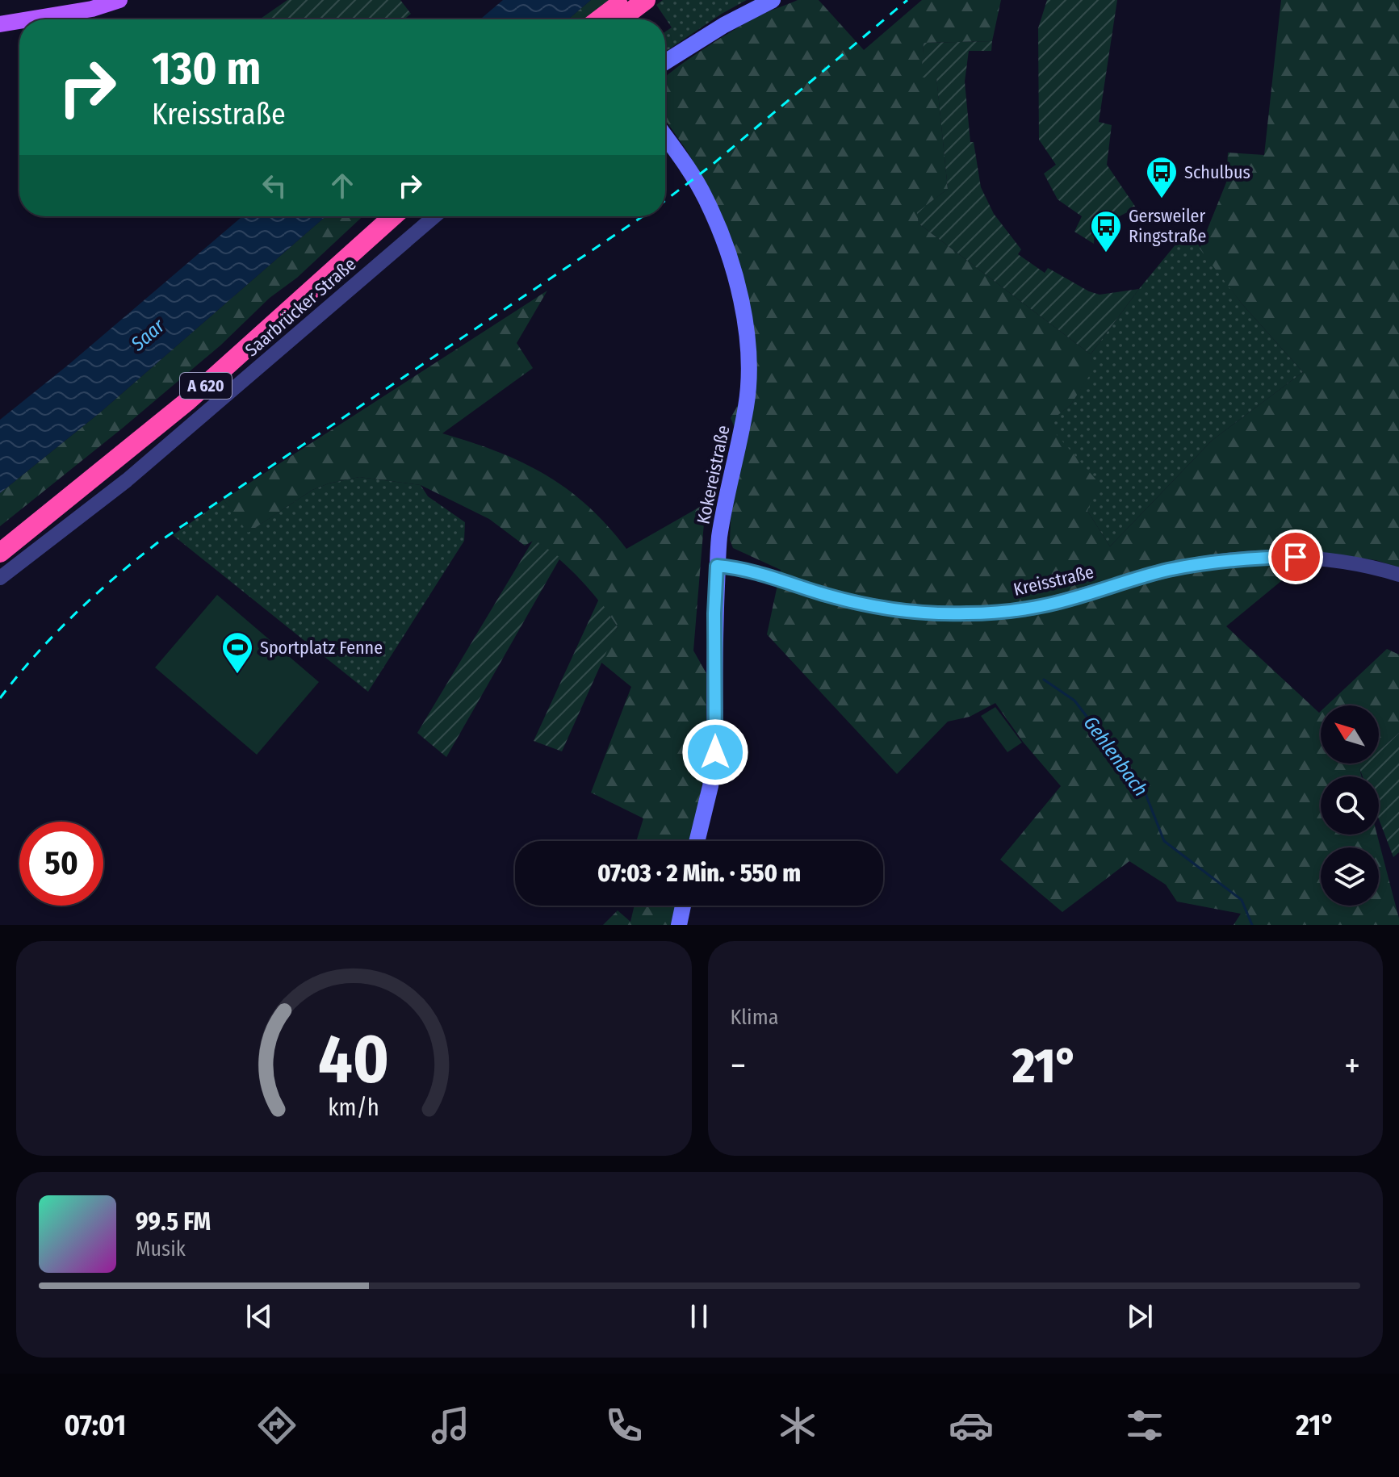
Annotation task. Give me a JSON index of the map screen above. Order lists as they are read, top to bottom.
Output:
{
  "streets": {
    "highway": ["A 620"],
    "main road": ["Kokereistraße"],
    "street": ["Saarbrücker Straße", "Kreisstraße"]
  },
  "crossings": [
    ["Kokereistraße", "Kreisstraße"]
  ],
  "water": ["Saar", "Gehlenbach"],
  "places": {
    "bus stop": ["Schulbus", "Gersweiler Ringstraße"],
    "sports": ["Sportplatz Fenne"]
  },
  "north": "top left",
  "page": {
    "turn": ["130 m", "Kreisstraße"],
    "limit": "50",
    "trip": "07:03 · 2 Min. · 550 m",
    "tile": "Klima",
    "heat": ["−", "21°", "+"],
    "song": ["99.5 FM", "Musik"],
    "tabs": ["07:01", "21°"],
    "gauge": ["40", "km/h"]
  }
}
